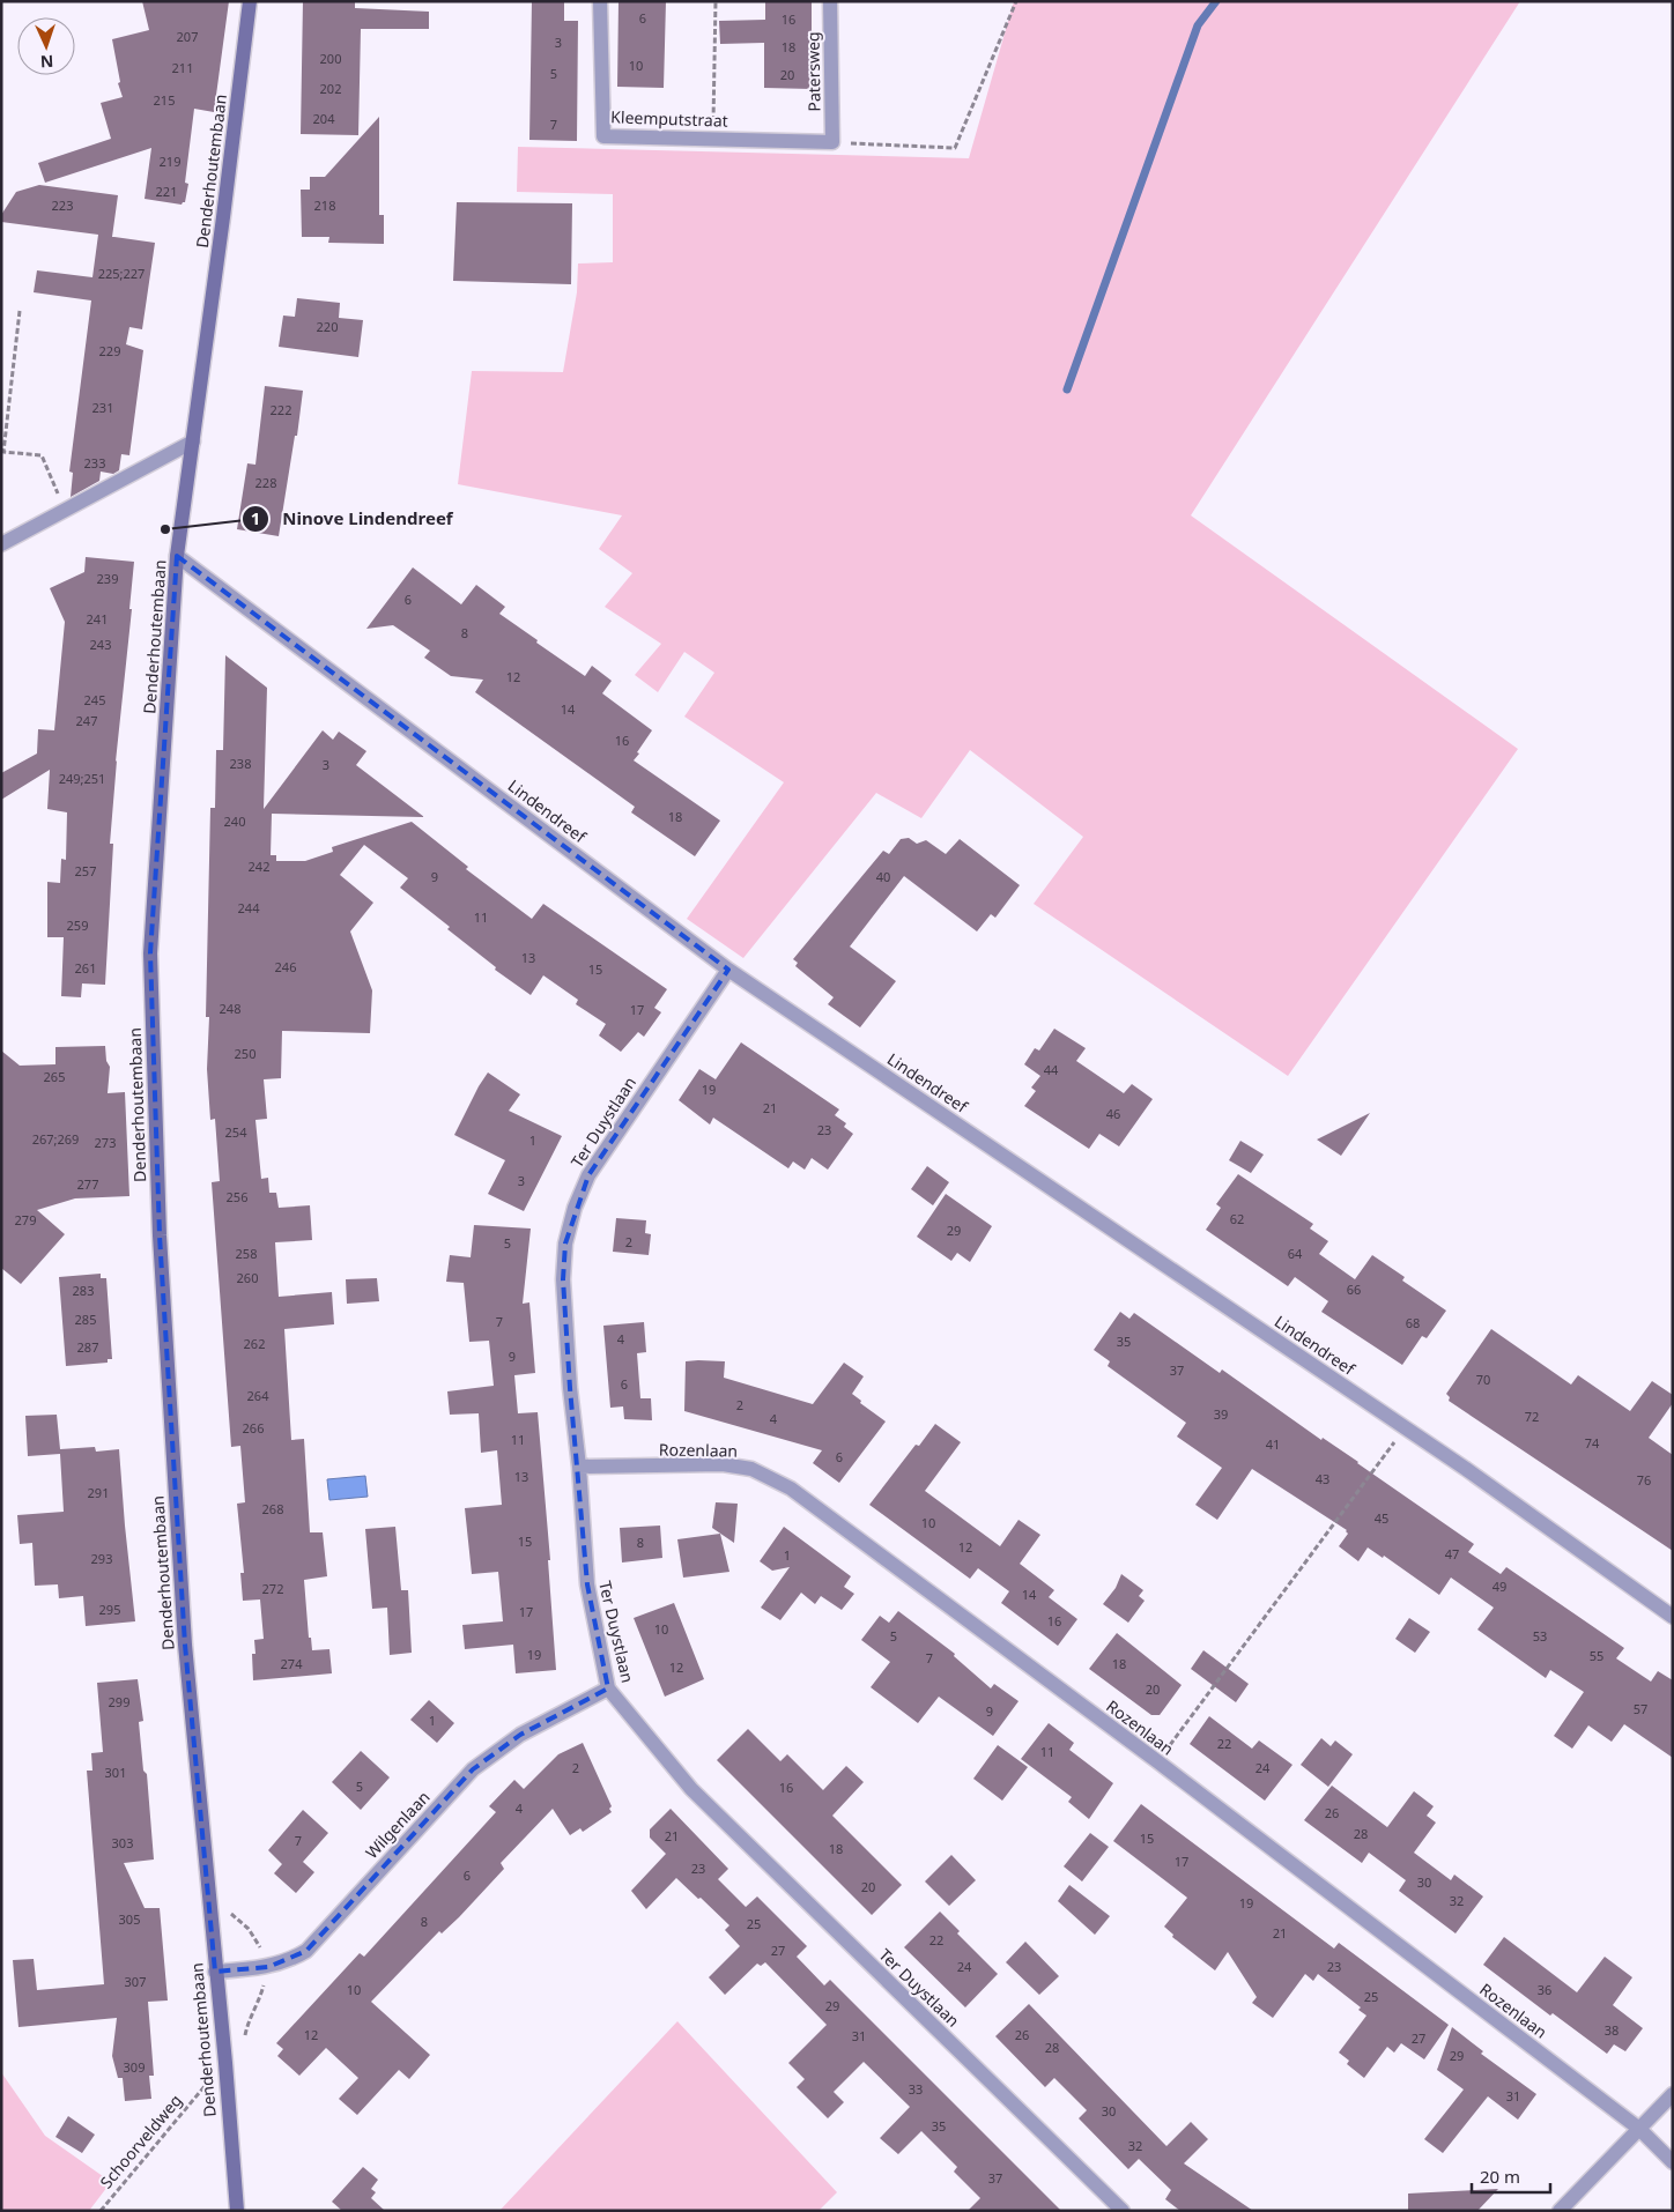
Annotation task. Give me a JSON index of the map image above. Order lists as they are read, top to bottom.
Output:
{
  "streets": {
    "street": [
      "Patersweg",
      "Kleemputstraat",
      "Denderhoutembaan",
      "Lindendreef",
      "Ter Duystlaan",
      "Rozenlaan",
      "Wilgenlaan"
    ],
    "path": ["Schoorveldweg"]
  },
  "crossings": [
    ["Patersweg", "Kleemputstraat"],
    ["Denderhoutembaan", "Lindendreef"],
    ["Denderhoutembaan", "Wilgenlaan"],
    ["Denderhoutembaan", "Schoorveldweg"],
    ["Lindendreef", "Ter Duystlaan"],
    ["Ter Duystlaan", "Rozenlaan"],
    ["Ter Duystlaan", "Wilgenlaan"]
  ],
  "places": ["Ninove Lindendreef"],
  "house_numbers": [
    "6",
    "16",
    "207",
    "3",
    "18",
    "200",
    "10",
    "211",
    "5",
    "20",
    "202",
    "215",
    "204",
    "7",
    "219",
    "221",
    "223",
    "218",
    "225;227",
    "220",
    "229",
    "231",
    "222",
    "233",
    "228",
    "239",
    "6",
    "241",
    "8",
    "243",
    "12",
    "245",
    "14",
    "247",
    "16",
    "238",
    "3",
    "249;251",
    "18",
    "240",
    "242",
    "257",
    "9",
    "40",
    "244",
    "11",
    "259",
    "13",
    "246",
    "261",
    "15",
    "248",
    "17",
    "250",
    "44",
    "265",
    "19",
    "21",
    "46",
    "23",
    "254",
    "267;269",
    "1",
    "273",
    "3",
    "277",
    "256",
    "62",
    "279",
    "29",
    "2",
    "5",
    "258",
    "64",
    "260",
    "66",
    "283",
    "285",
    "7",
    "68",
    "4",
    "35",
    "262",
    "287",
    "9",
    "37",
    "70",
    "6",
    "264",
    "2",
    "39",
    "72",
    "4",
    "266",
    "11",
    "74",
    "41",
    "6",
    "13",
    "43",
    "76",
    "291",
    "268",
    "45",
    "10",
    "15",
    "8",
    "12",
    "47",
    "1",
    "293",
    "49",
    "272",
    "14",
    "295",
    "17",
    "16",
    "10",
    "5",
    "53",
    "19",
    "55",
    "7",
    "274",
    "18",
    "12",
    "20",
    "299",
    "57",
    "9",
    "1",
    "22",
    "11",
    "2",
    "24",
    "301",
    "5",
    "16",
    "4",
    "26",
    "28",
    "21",
    "15",
    "7",
    "303",
    "18",
    "17",
    "23",
    "6",
    "30",
    "20",
    "32",
    "19",
    "305",
    "8",
    "25",
    "21",
    "22",
    "27",
    "24",
    "23",
    "307",
    "10",
    "36",
    "25",
    "29",
    "38",
    "12",
    "26",
    "31",
    "27",
    "28",
    "29",
    "309",
    "33",
    "31",
    "30",
    "35",
    "32",
    "37"
  ],
  "scale_bar": "20 m",
  "north": "bottom"
}
